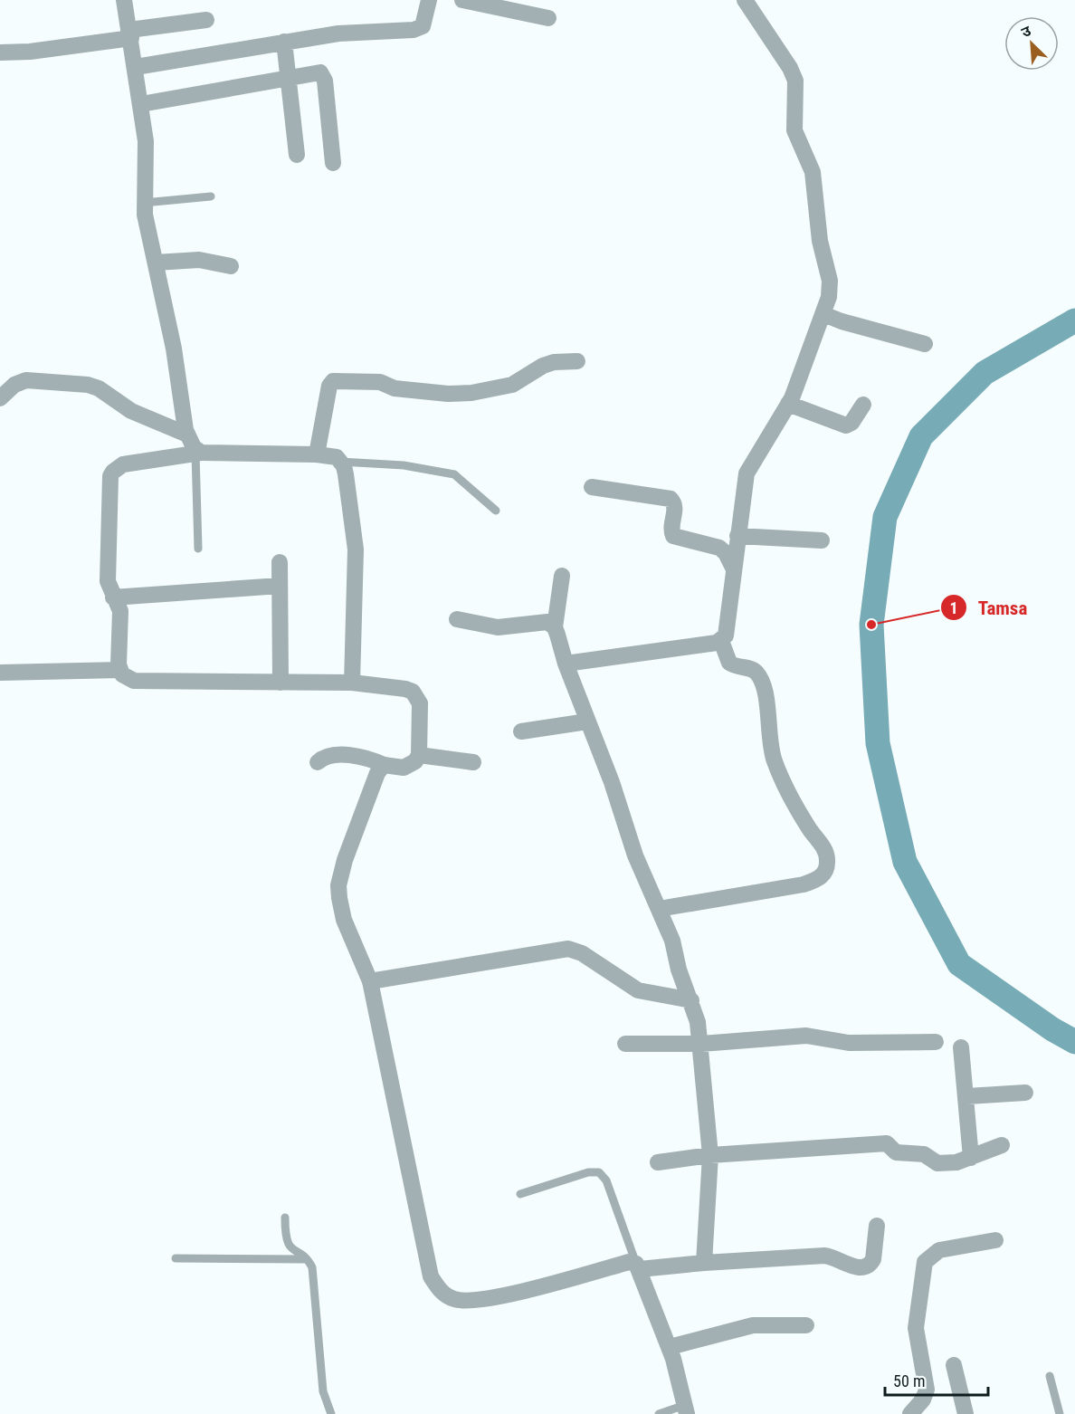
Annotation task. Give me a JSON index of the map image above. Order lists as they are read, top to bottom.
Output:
{
  "places": ["Tamsa"],
  "scale_bar": "50 m",
  "north": "top left"
}
